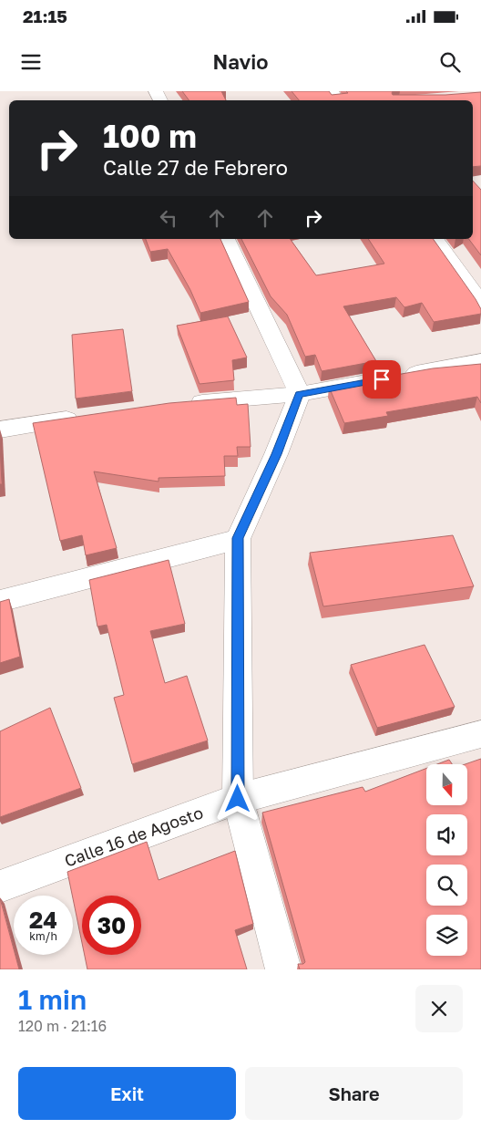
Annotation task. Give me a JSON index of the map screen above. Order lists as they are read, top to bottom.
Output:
{
  "streets": {
    "street": ["Calle 16 de Agosto"]
  },
  "north": "bottom",
  "page": {
    "status": "21:15",
    "header": "Navio",
    "turn": ["100 m", "Calle 27 de Febrero"],
    "speed": "24 km/h",
    "limit": "30",
    "heading": ["1 min", "120 m · 21:16"],
    "buttons": ["Exit", "Share"]
  }
}
